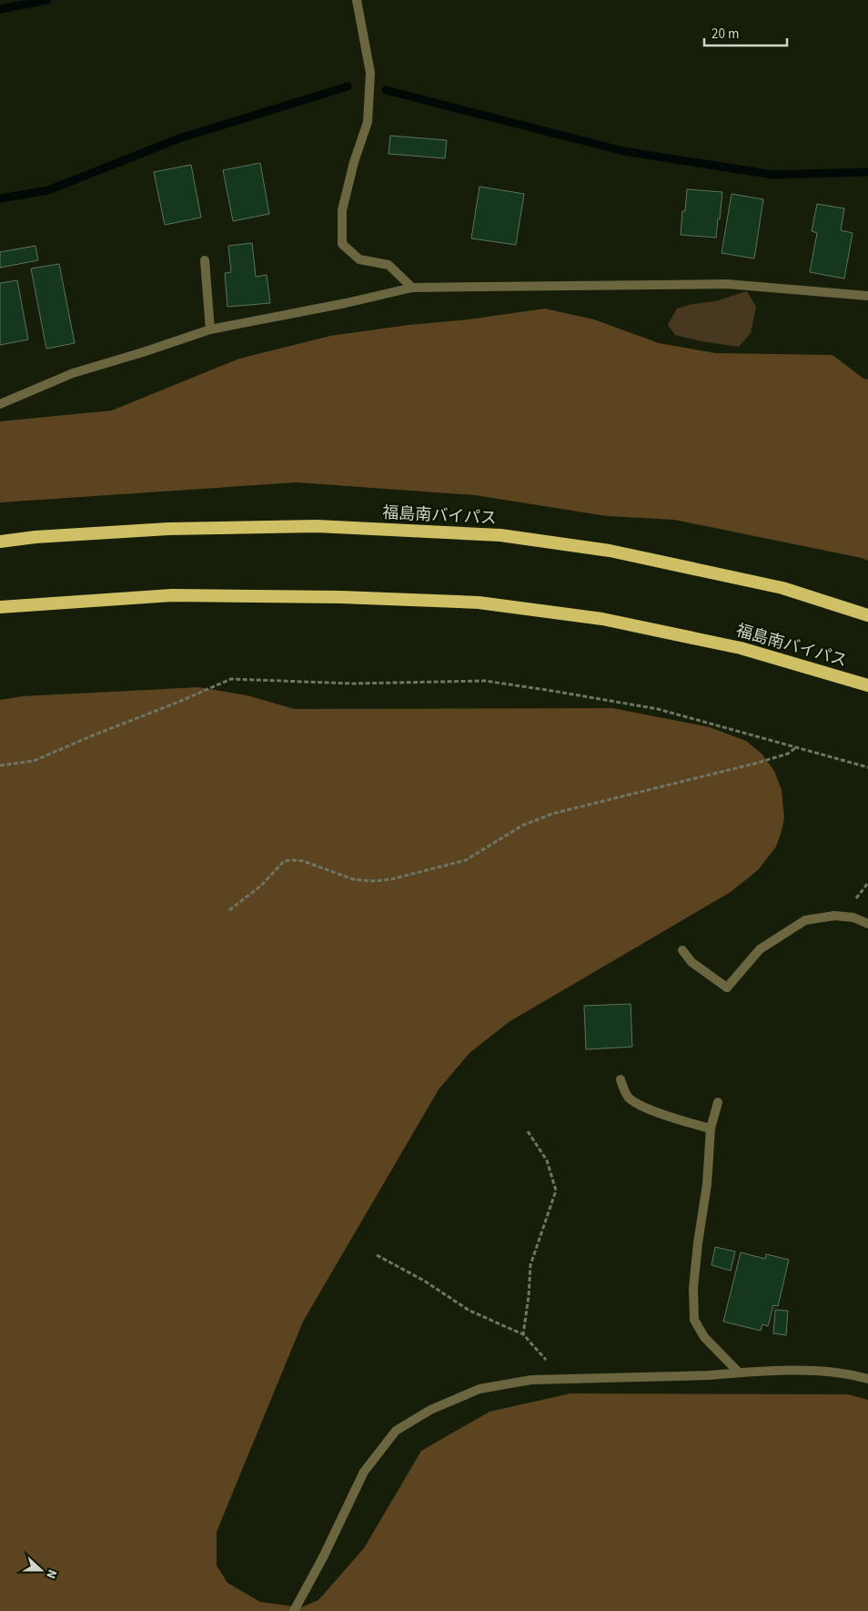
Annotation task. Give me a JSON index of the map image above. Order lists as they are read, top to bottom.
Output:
{
  "streets": {
    "highway": ["福島南バイパス"]
  },
  "scale_bar": "20 m",
  "north": "right"
}
